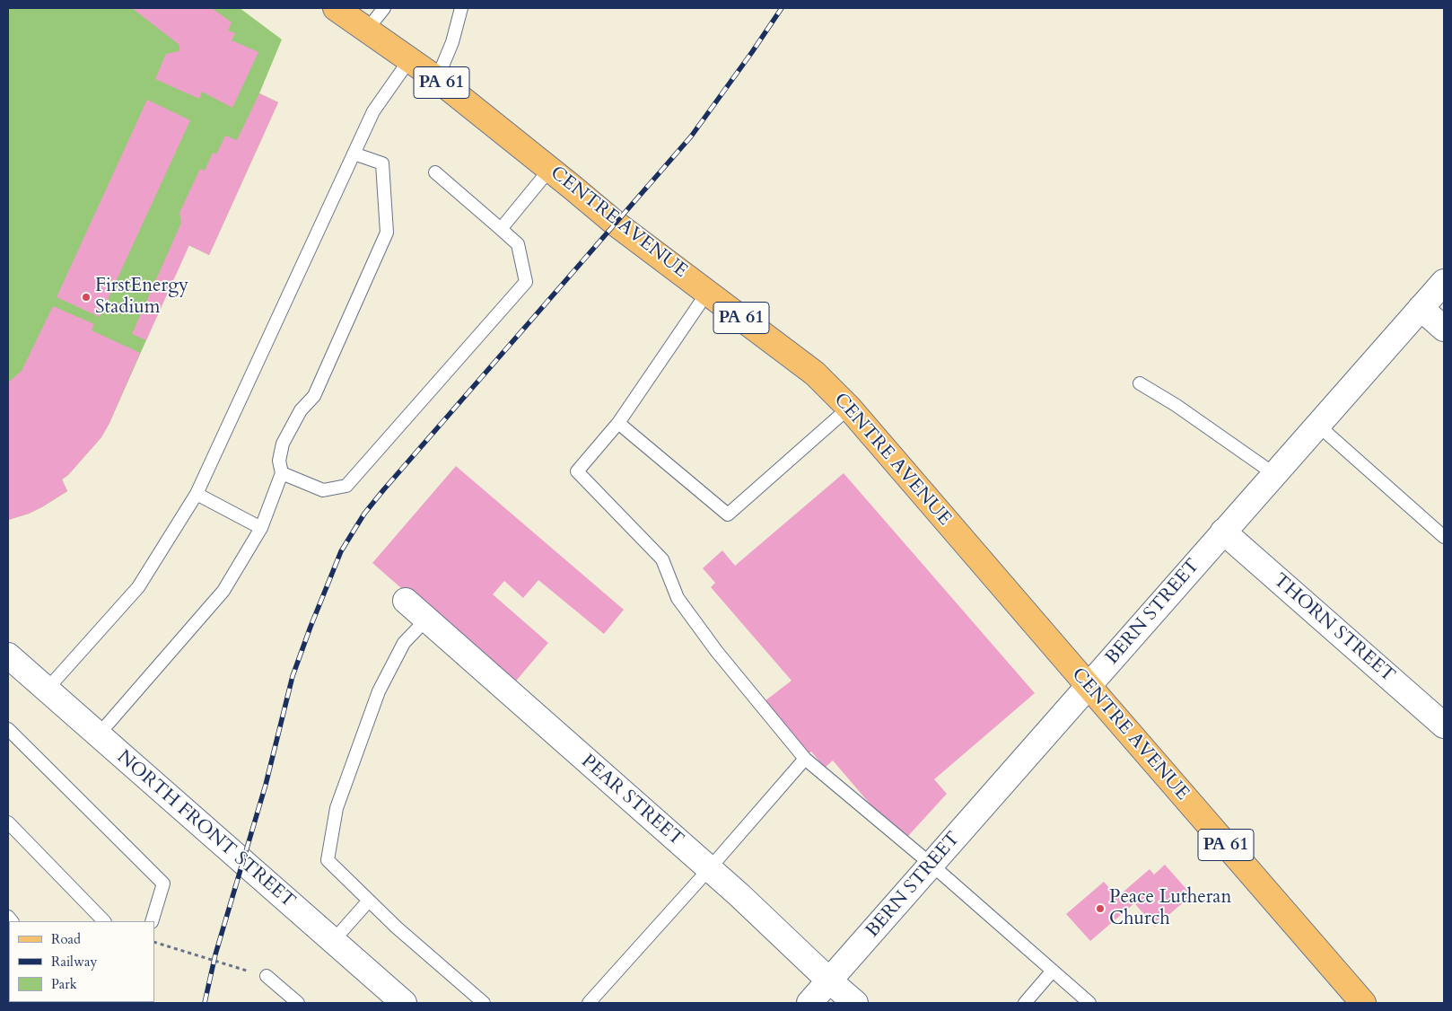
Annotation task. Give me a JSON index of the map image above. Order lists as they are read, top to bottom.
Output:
{
  "streets": {
    "main road": ["PA 61", "CENTRE AVENUE"],
    "street": [
      "BERN STREET",
      "THORN STREET",
      "PEAR STREET",
      "NORTH FRONT STREET"
    ]
  },
  "crossings": [
    ["CENTRE AVENUE", "BERN STREET"],
    ["BERN STREET", "THORN STREET"],
    ["BERN STREET", "PEAR STREET"]
  ],
  "places": ["FirstEnergy Stadium", "Peace Lutheran Church"],
  "legend": ["Road", "Railway", "Park"]
}
